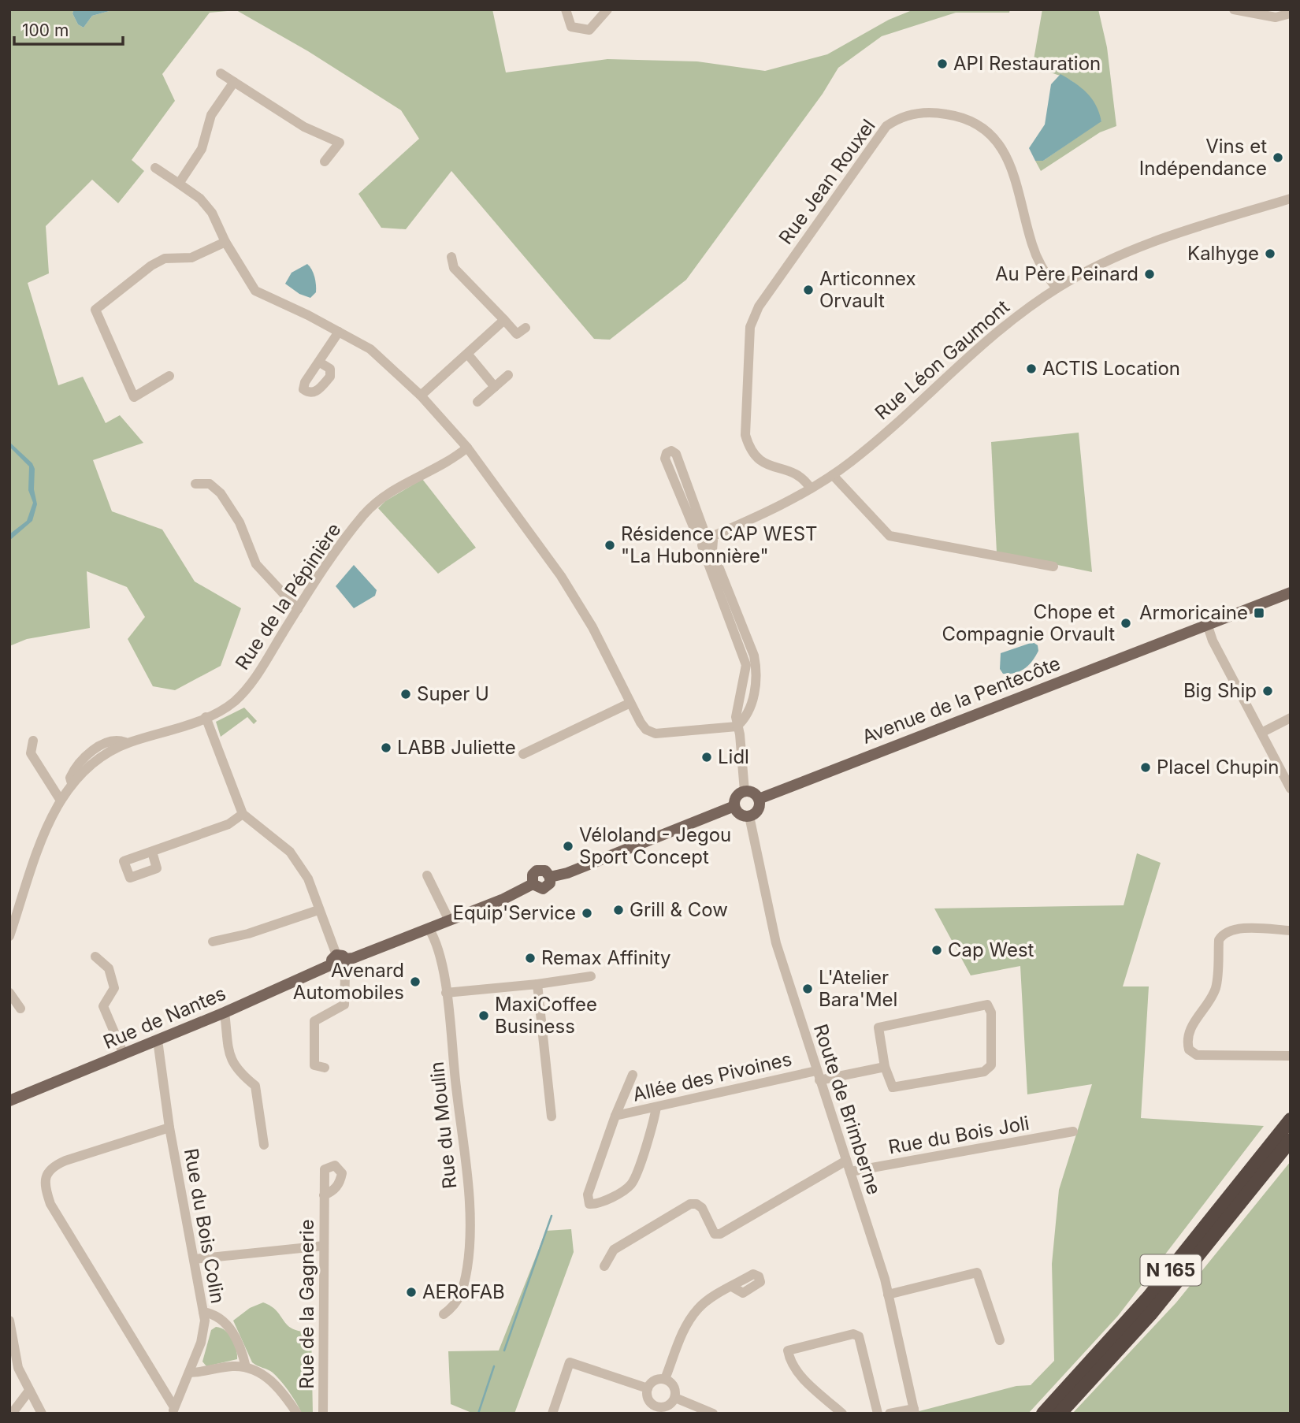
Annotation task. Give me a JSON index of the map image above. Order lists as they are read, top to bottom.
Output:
{
  "streets": {
    "highway": ["N 165"],
    "main road": ["Avenue de la Pentecôte", "Rue de Nantes"],
    "street": [
      "Rue Jean Rouxel",
      "Rue Léon Gaumont",
      "Rue de la Pépinière",
      "Allée des Pivoines",
      "Route de Brimberne",
      "Rue du Moulin",
      "Rue du Bois Joli",
      "Rue du Bois Colin",
      "Rue de la Gagnerie"
    ]
  },
  "crossings": [
    ["Rue Jean Rouxel", "Rue Léon Gaumont"],
    ["Avenue de la Pentecôte", "Rue de Nantes"],
    ["Avenue de la Pentecôte", "Route de Brimberne"],
    ["Rue de Nantes", "Route de Brimberne"],
    ["Rue de Nantes", "Rue du Moulin"],
    ["Rue de Nantes", "Rue du Bois Colin"],
    ["Allée des Pivoines", "Route de Brimberne"],
    ["Route de Brimberne", "Rue du Bois Joli"]
  ],
  "places": {
    "other": [
      "API Restauration",
      "Vins et Indépendance",
      "Kalhyge",
      "Au Père Peinard",
      "Articonnex Orvault",
      "ACTIS Location",
      "Résidence CAP WEST \"La Hubonnière\"",
      "Chope et Compagnie Orvault",
      "Big Ship",
      "Super U",
      "LABB Juliette",
      "Lidl",
      "Placel Chupin",
      "Véloland - Jegou Sport Concept",
      "Grill & Cow",
      "Equip'Service",
      "Cap West",
      "Remax Affinity",
      "Avenard Automobiles",
      "L'Atelier Bara'Mel",
      "MaxiCoffee Business",
      "AERoFAB"
    ],
    "transit": ["Armoricaine"]
  },
  "scale_bar": "100 m"
}
